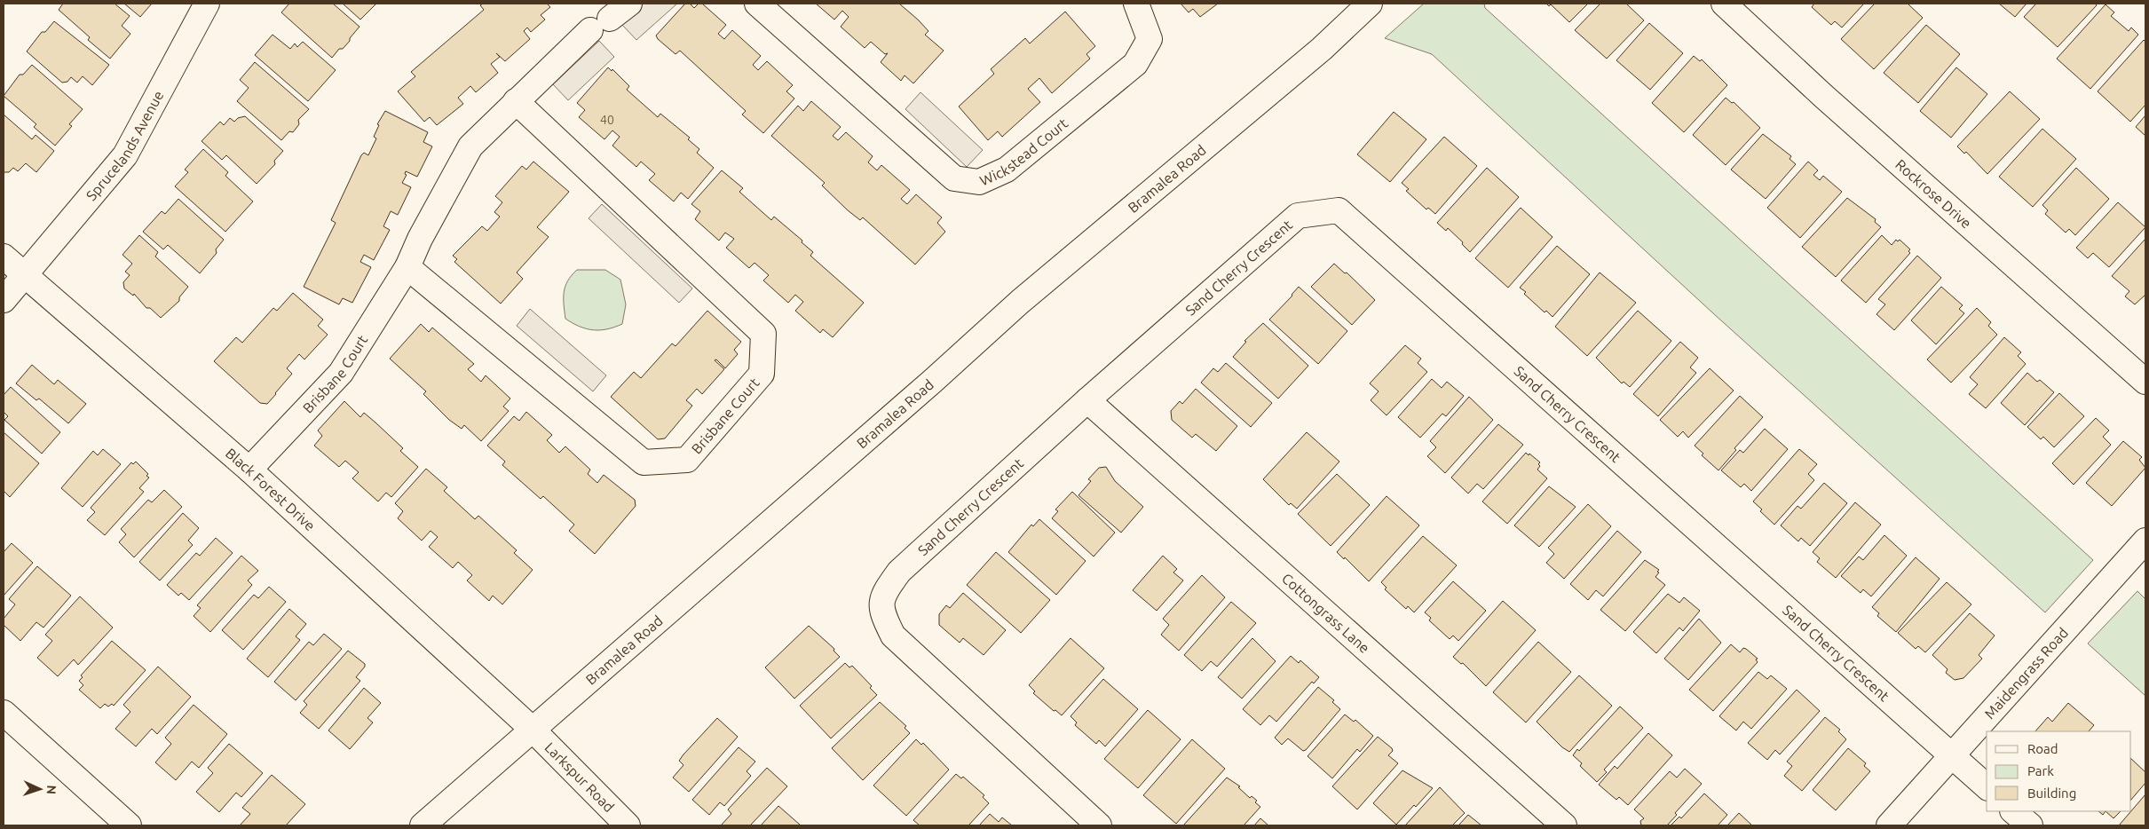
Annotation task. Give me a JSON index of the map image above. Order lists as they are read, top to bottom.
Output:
{
  "streets": {
    "street": [
      "Sprucelands Avenue",
      "Wickstead Court",
      "Bramalea Road",
      "Rockrose Drive",
      "Sand Cherry Crescent",
      "Brisbane Court",
      "Black Forest Drive",
      "Cottongrass Lane",
      "Maidengrass Road",
      "Larkspur Road"
    ]
  },
  "crossings": [
    ["Sprucelands Avenue", "Black Forest Drive"],
    ["Bramalea Road", "Black Forest Drive"],
    ["Bramalea Road", "Larkspur Road"],
    ["Sand Cherry Crescent", "Cottongrass Lane"],
    ["Sand Cherry Crescent", "Maidengrass Road"],
    ["Brisbane Court", "Black Forest Drive"],
    ["Black Forest Drive", "Larkspur Road"]
  ],
  "house_numbers": ["40"],
  "legend": ["Road", "Park", "Building"],
  "north": "right"
}
